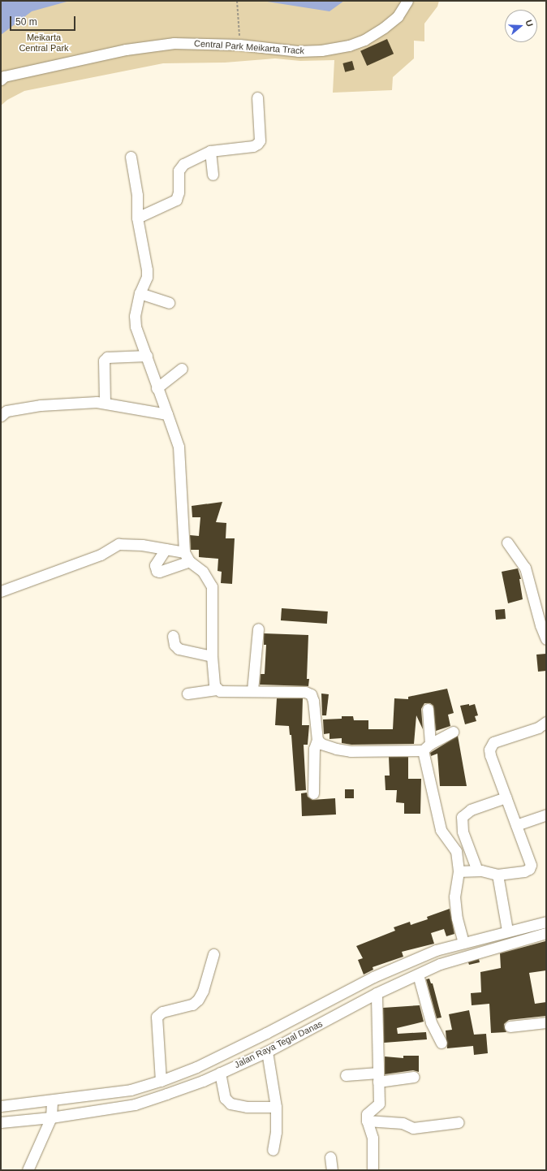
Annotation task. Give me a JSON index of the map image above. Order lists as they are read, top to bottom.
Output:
{
  "streets": {
    "street": ["Central Park Meikarta Track", "Jalan Raya Tegal Danas"]
  },
  "parks": ["Meikarta Central Park"],
  "scale_bar": "50 m",
  "north": "right"
}
